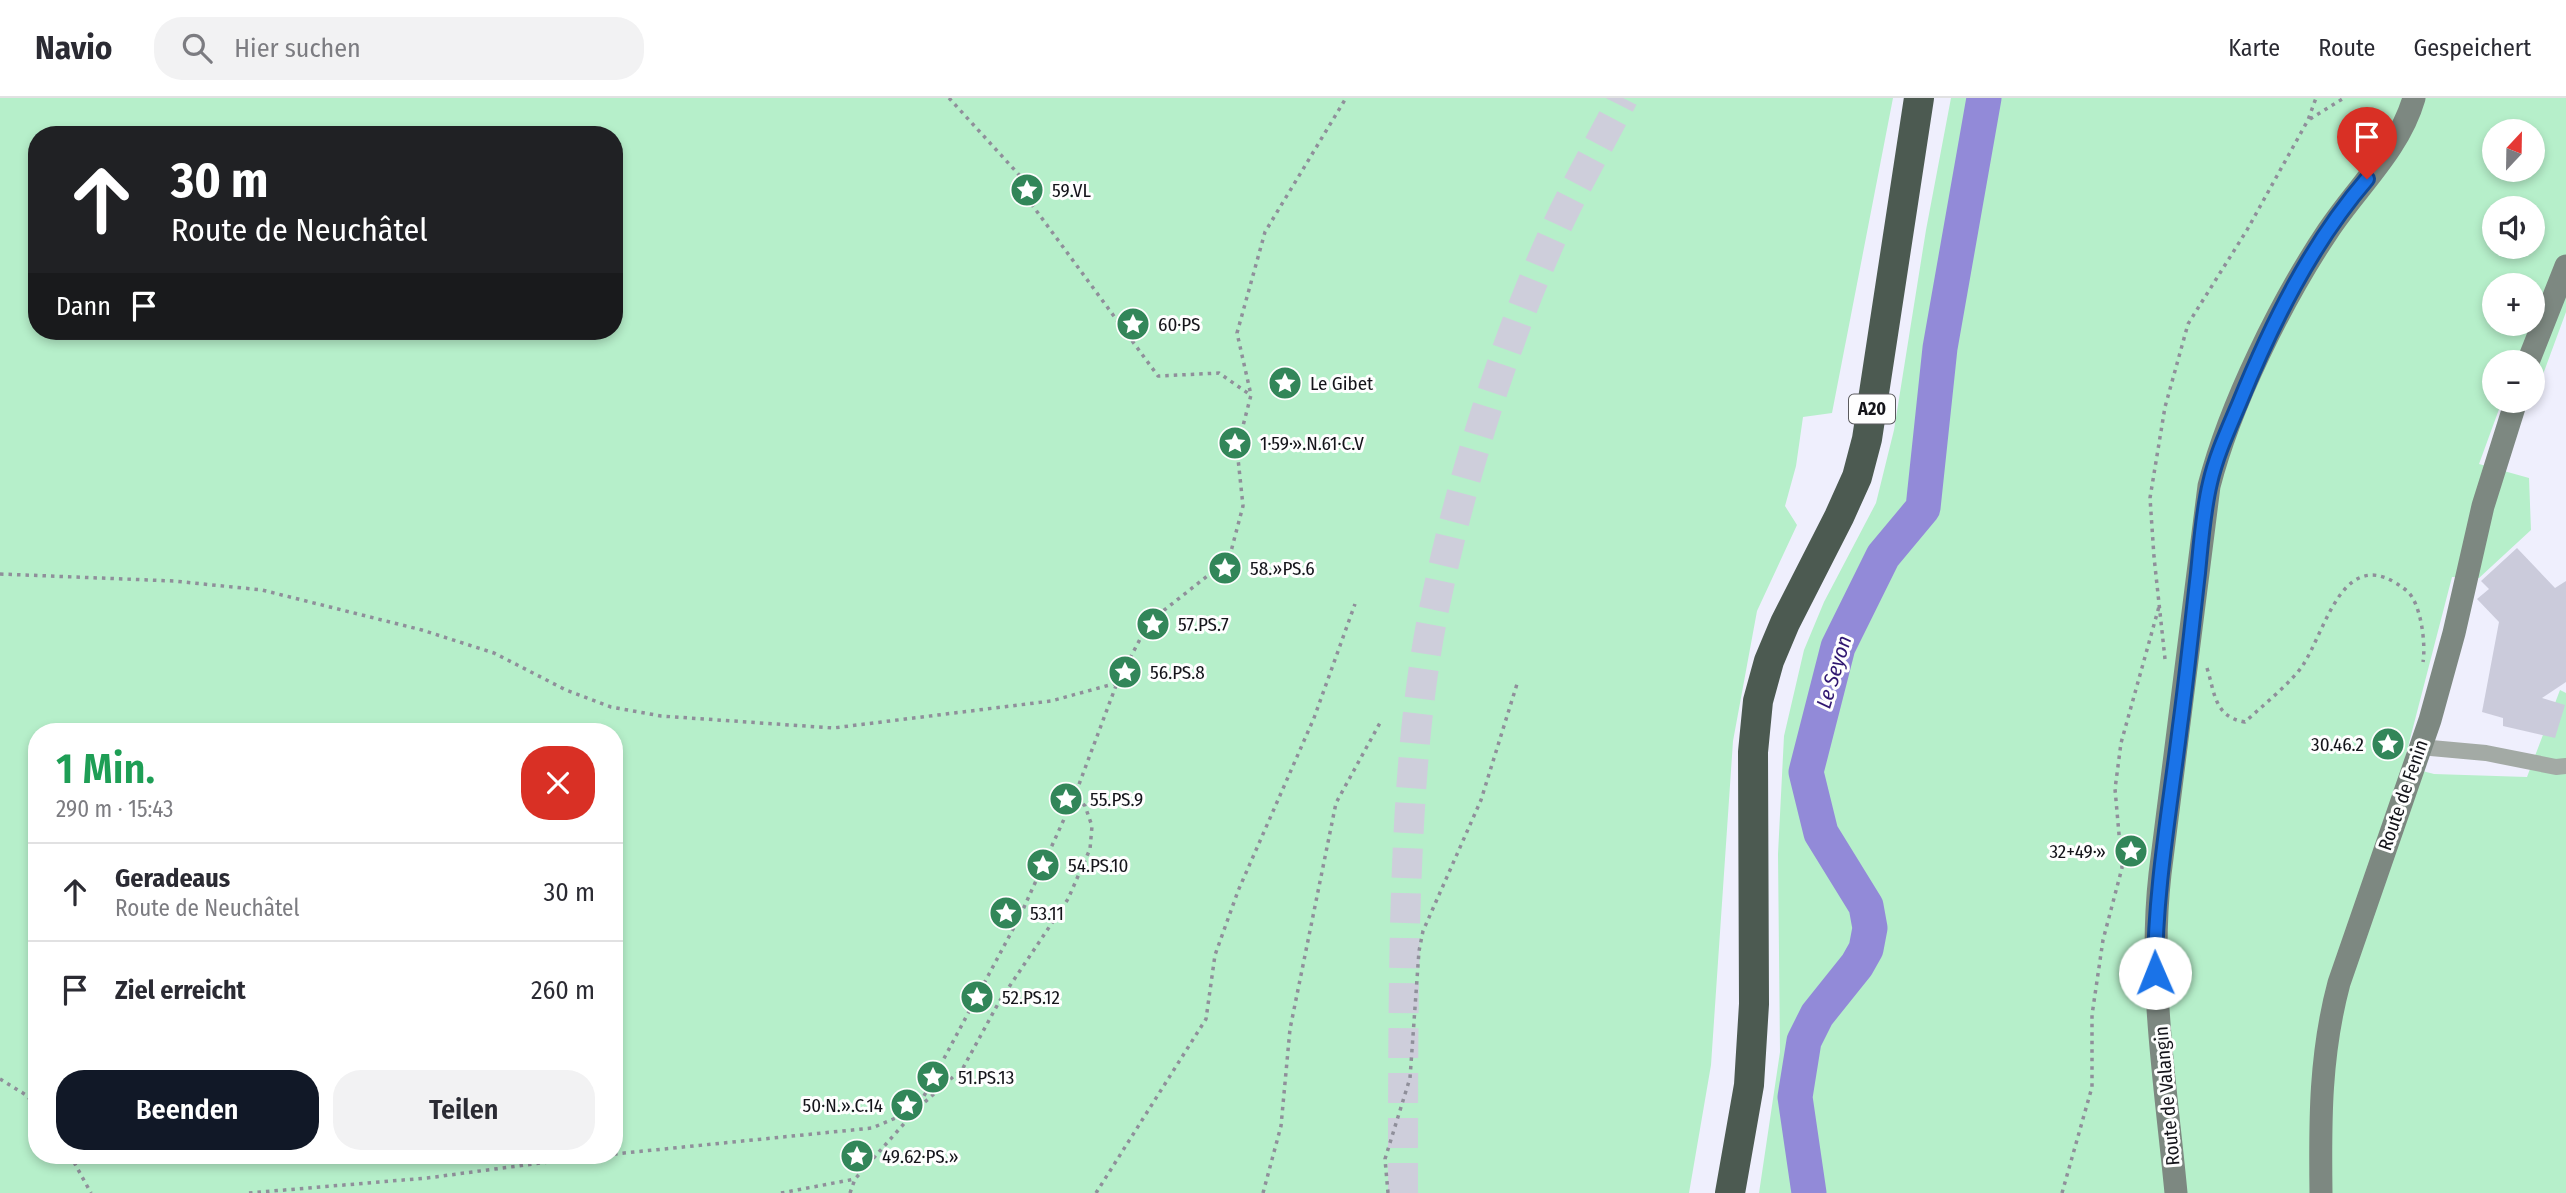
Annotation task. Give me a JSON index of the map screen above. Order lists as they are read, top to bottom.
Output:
{
  "streets": {
    "highway": ["A20"],
    "main road": ["Route de Fenin", "Route de Valangin"]
  },
  "water": ["Le Seyon"],
  "places": {
    "place": [
      "59.VL",
      "60·PS",
      "Le Gibet",
      "1·59·».N.61·C.V",
      "58.»PS.6",
      "57.PS.7",
      "56.PS.8",
      "30.46.2",
      "55.PS.9",
      "32+49·»",
      "54.PS.10",
      "53.11",
      "52.PS.12",
      "51.PS.13",
      "50·N.».C.14",
      "49.62·PS.»"
    ]
  },
  "north": "top",
  "page": {
    "header": "Navio",
    "search": "Hier suchen",
    "nav": ["Karte", "Route", "Gespeichert"],
    "map_buttons": ["+", "−"],
    "turn": ["30 m", "Route de Neuchâtel"],
    "then": "Dann",
    "heading": ["1 Min.", "290 m · 15:43"],
    "list": [
      {
        "name": "Geradeaus",
        "note": "Route de Neuchâtel",
        "value": "30 m"
      },
      {
        "name": "Ziel erreicht",
        "value": "260 m"
      }
    ],
    "buttons": ["Beenden", "Teilen"]
  }
}
